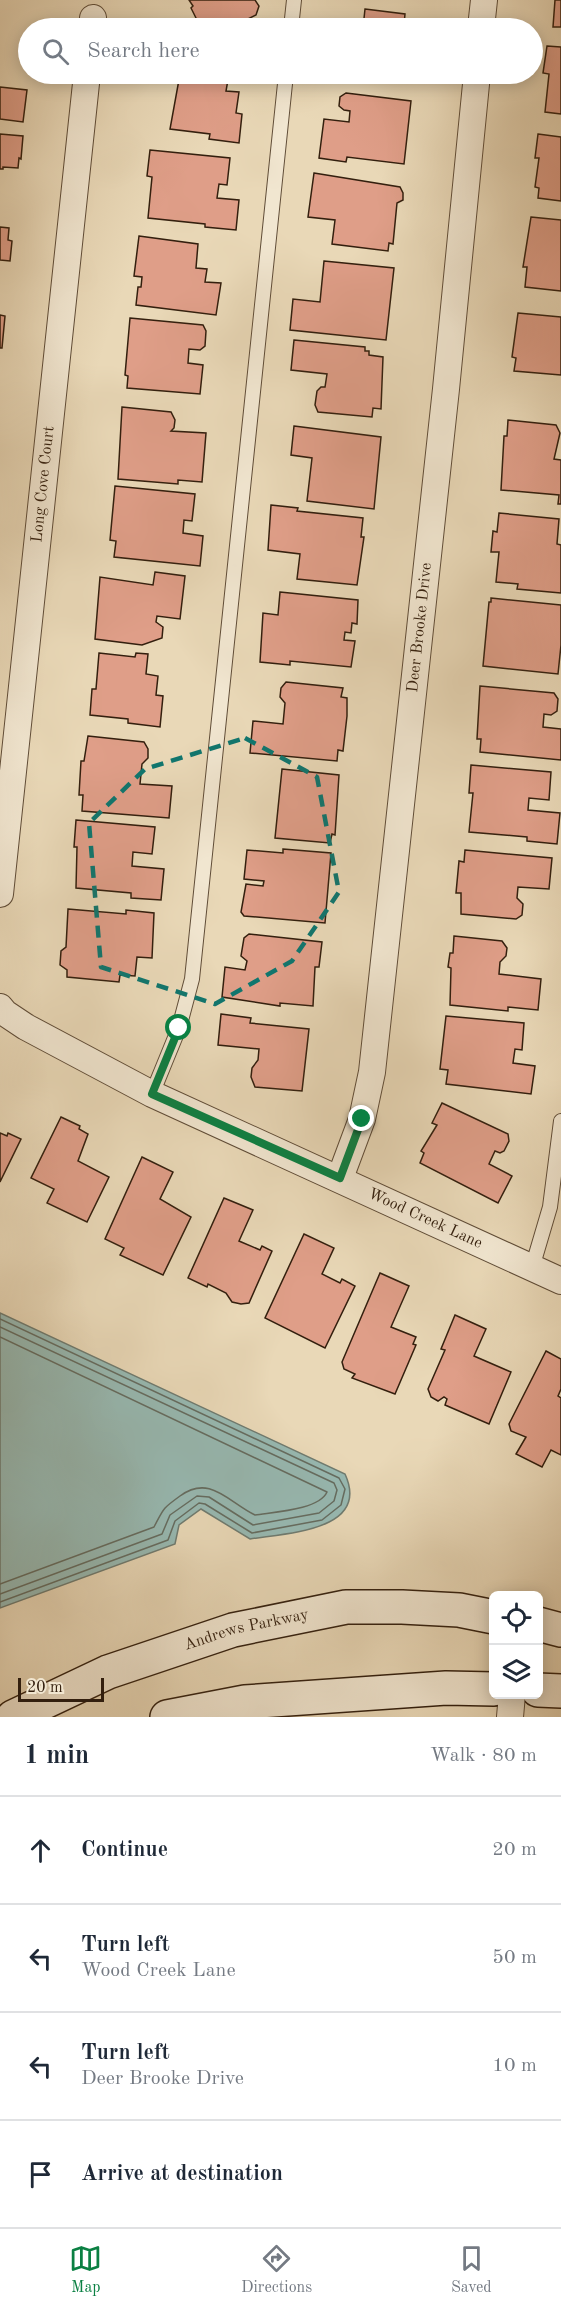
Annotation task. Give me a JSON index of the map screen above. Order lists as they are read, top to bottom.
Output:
{
  "streets": {
    "street": [
      "Long Cove Court",
      "Deer Brooke Drive",
      "Wood Creek Lane",
      "Andrews Parkway"
    ]
  },
  "crossings": [
    ["Deer Brooke Drive", "Wood Creek Lane"]
  ],
  "scale_bar": "20 m",
  "page": {
    "search": "Search here",
    "scale": "20 m",
    "heading": ["1 min", "Walk · 80 m"],
    "list": [
      ["Continue", "20 m"],
      ["Turn left", "Wood Creek Lane", "50 m"],
      ["Turn left", "Deer Brooke Drive", "10 m"],
      "Arrive at destination"
    ],
    "nav": ["Map", "Directions", "Saved"]
  }
}
